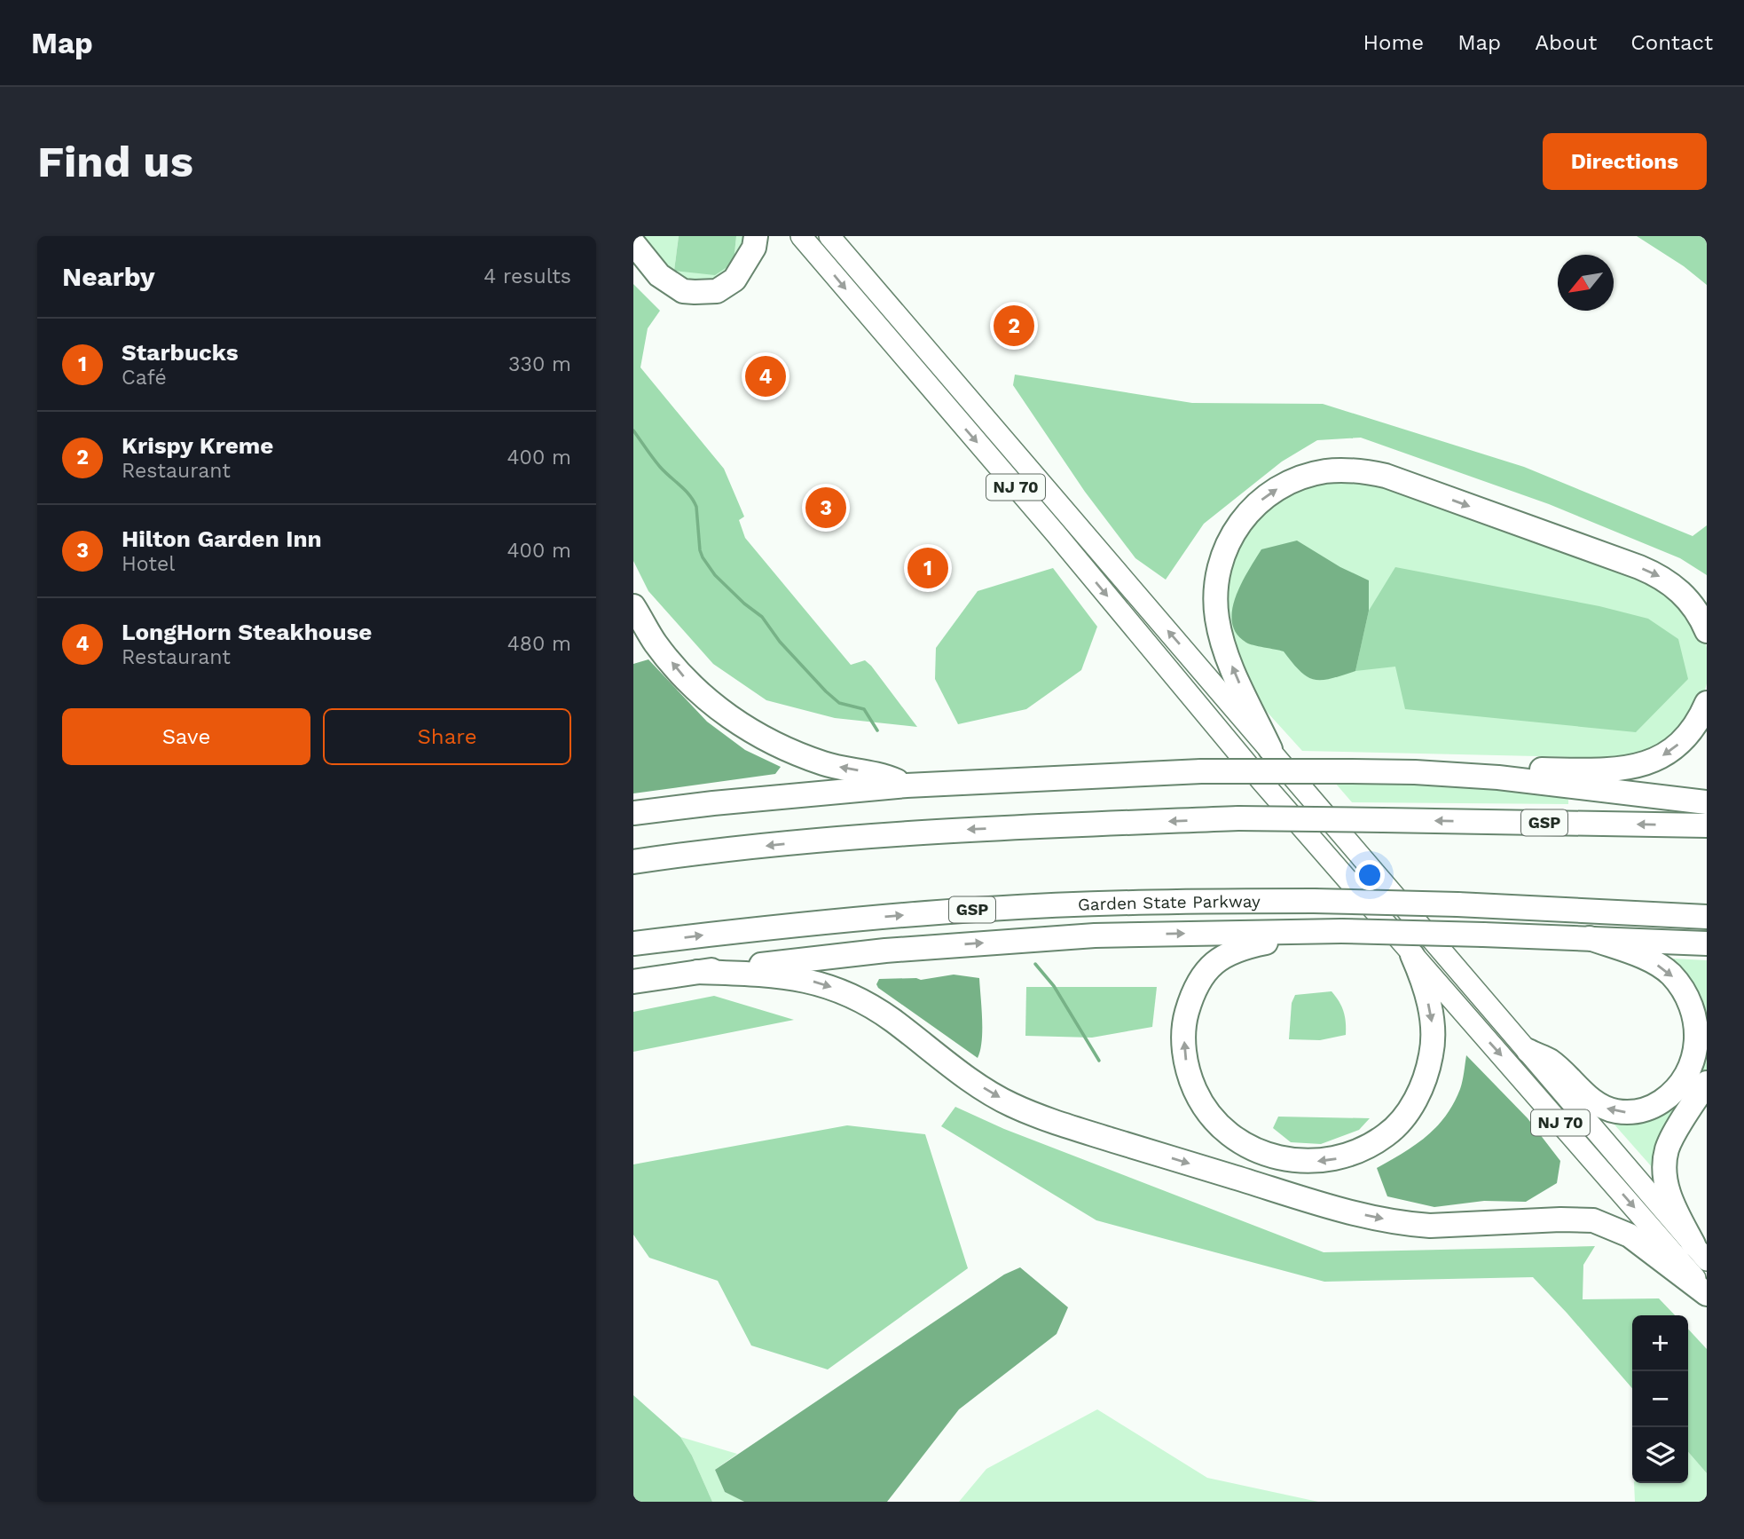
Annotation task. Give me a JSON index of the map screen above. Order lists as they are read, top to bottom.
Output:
{
  "streets": {
    "highway": ["NJ 70", "GSP", "Garden State Parkway"]
  },
  "north": "bottom left",
  "page": {
    "header": "Map",
    "nav": [
      "Home",
      "Map",
      "About",
      "Contact"
    ],
    "buttons": [
      "Directions",
      ["Save", "Share"]
    ],
    "title": "Find us",
    "heading": ["Nearby", "4 results"],
    "pins": [
      "2",
      "4",
      "3",
      "1"
    ],
    "list": [
      {
        "mark": "1",
        "name": "Starbucks",
        "note": "Café",
        "value": "330 m"
      },
      {
        "mark": "2",
        "name": "Krispy Kreme",
        "note": "Restaurant",
        "value": "400 m"
      },
      {
        "mark": "3",
        "name": "Hilton Garden Inn",
        "note": "Hotel",
        "value": "400 m"
      },
      {
        "mark": "4",
        "name": "LongHorn Steakhouse",
        "note": "Restaurant",
        "value": "480 m"
      }
    ],
    "map_buttons": ["+", "−"]
  }
}
